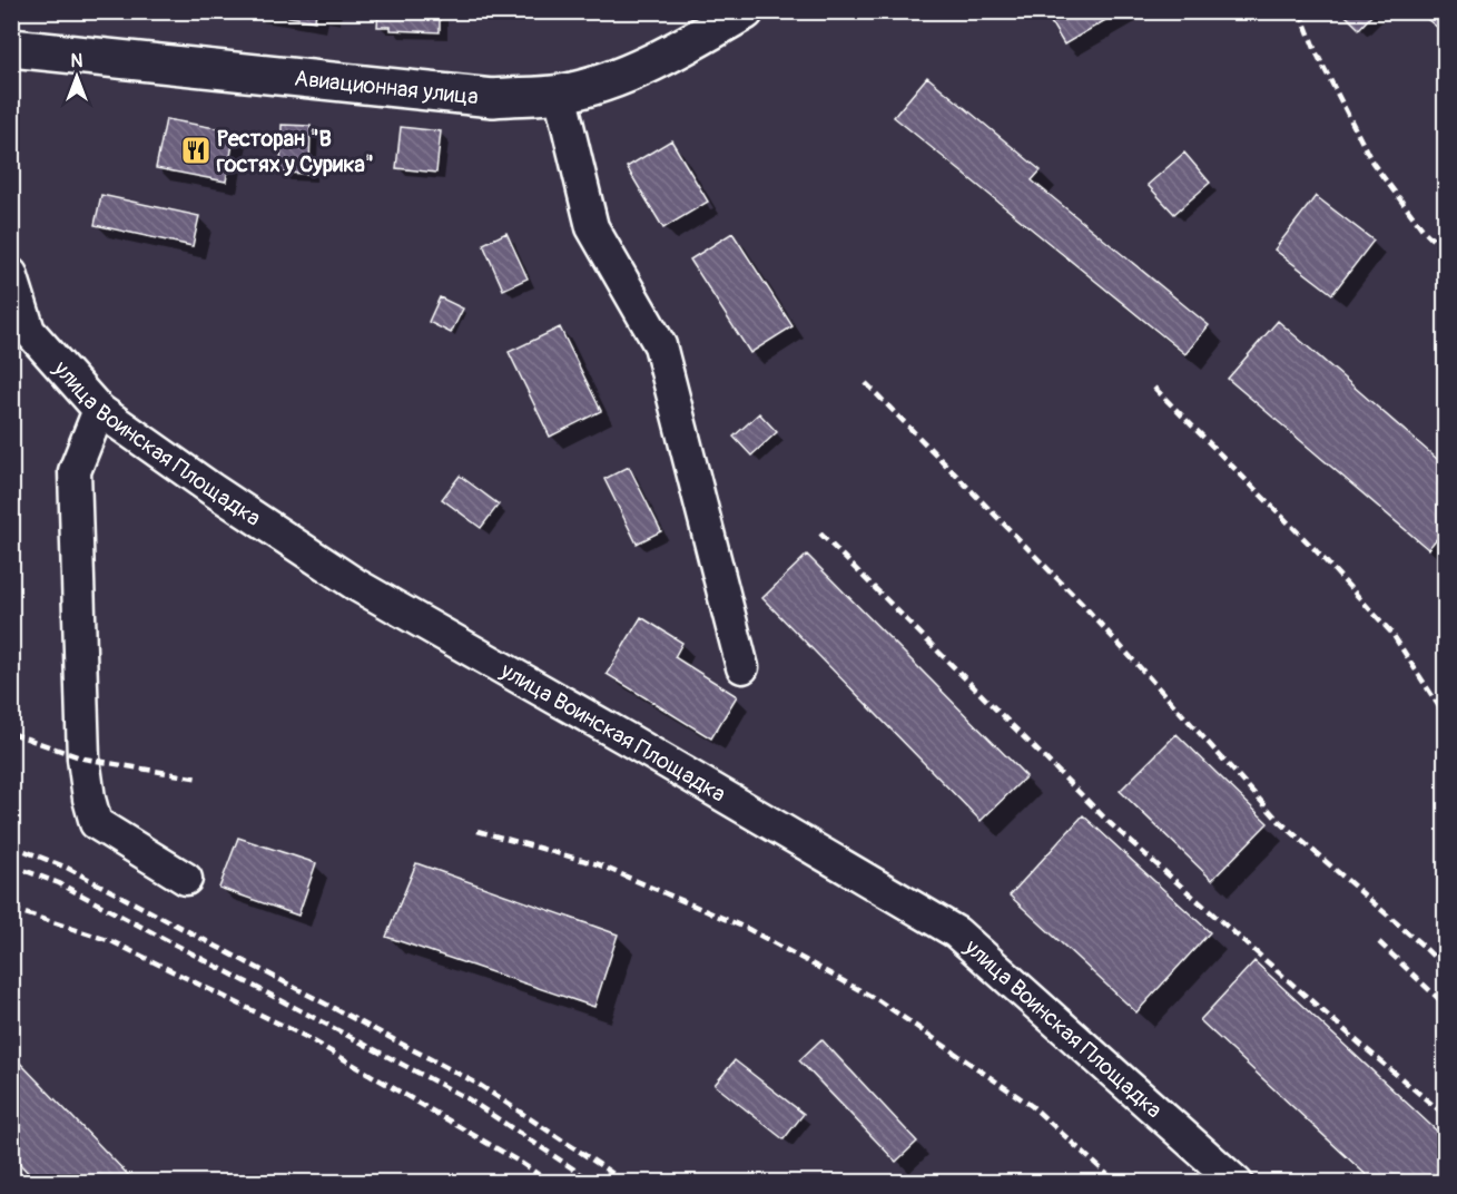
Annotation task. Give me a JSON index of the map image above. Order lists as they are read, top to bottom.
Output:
{
  "streets": {
    "main road": ["Авиационная улица"],
    "street": ["улица Воинская Площадка"]
  },
  "places": {
    "restaurant": ["Ресторан \"В гостях у Сурика\""]
  },
  "north": "top"
}
